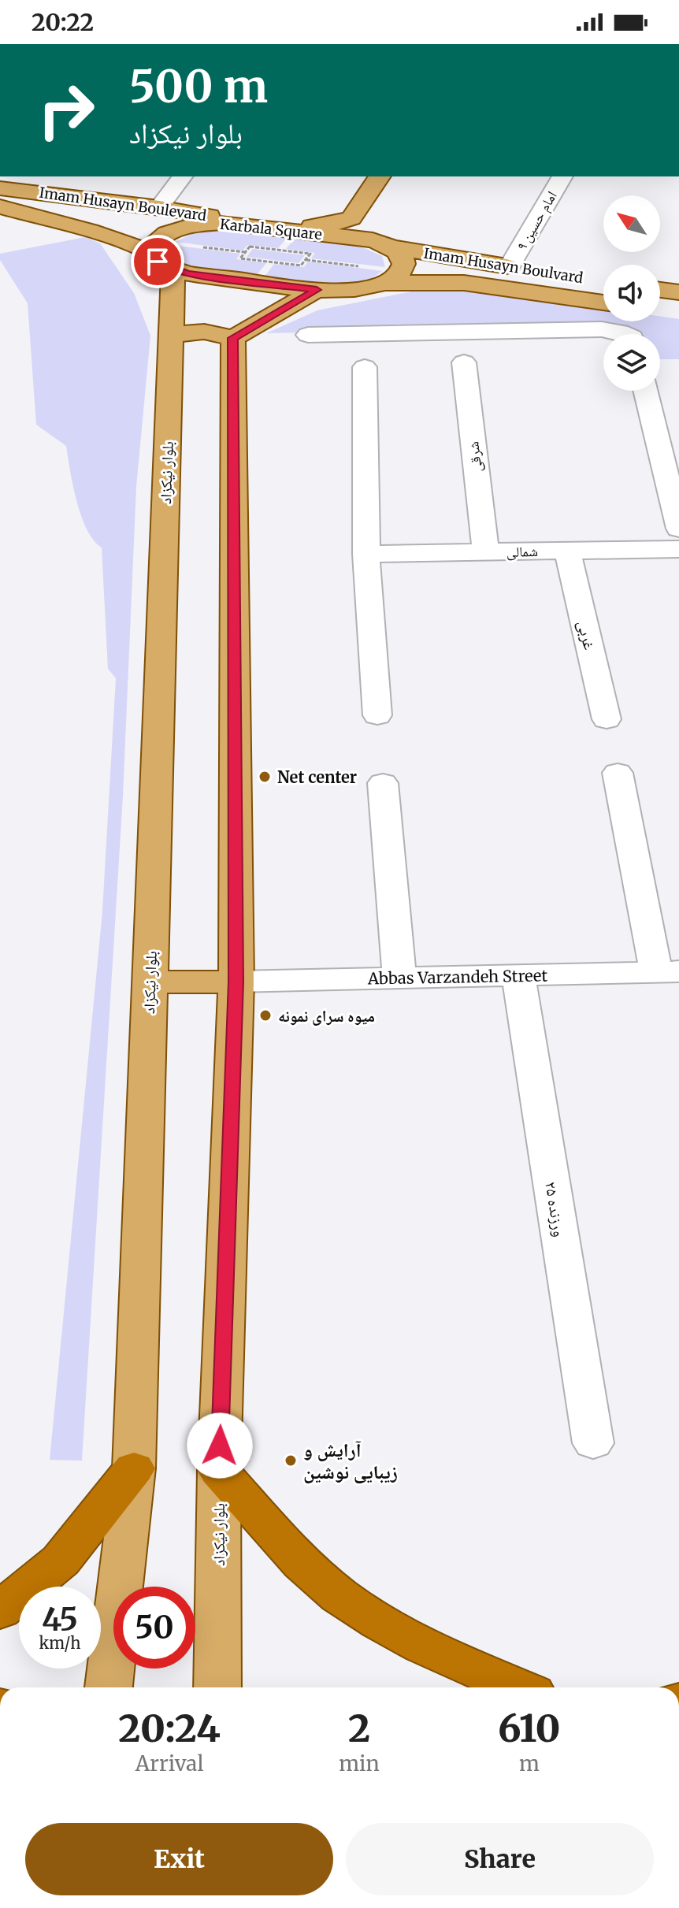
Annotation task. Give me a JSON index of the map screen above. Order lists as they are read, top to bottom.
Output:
{
  "streets": {
    "main road": [
      "Imam Husayn Boulevard",
      "Karbala Square",
      "Imam Husayn Boulvard",
      "بلوار نیکزاد"
    ],
    "street": [
      "امام حسین ۹",
      "شرقی",
      "شمالی",
      "غربی",
      "Abbas Varzandeh Street",
      "ورزنده ۲۵"
    ]
  },
  "crossings": [
    ["Imam Husayn Boulevard", "Karbala Square"],
    ["Imam Husayn Boulevard", "بلوار نیکزاد"],
    ["امام حسین ۹", "Imam Husayn Boulvard"],
    ["Karbala Square", "Imam Husayn Boulvard"],
    ["Karbala Square", "بلوار نیکزاد"],
    ["شرقی", "شمالی"],
    ["بلوار نیکزاد", "Abbas Varzandeh Street"],
    ["شمالی", "غربی"],
    ["Abbas Varzandeh Street", "ورزنده ۲۵"]
  ],
  "places": ["Net center", "میوه سرای نمونه", "آرایش و زیبایی نوشین"],
  "north": "top left",
  "page": {
    "status": "20:22",
    "turn": ["500 m", "بلوار نیکزاد"],
    "speed": "45 km/h",
    "limit": "50",
    "eta": [
      "20:24",
      "Arrival",
      "2",
      "min",
      "610",
      "m"
    ],
    "buttons": ["Exit", "Share"]
  }
}
